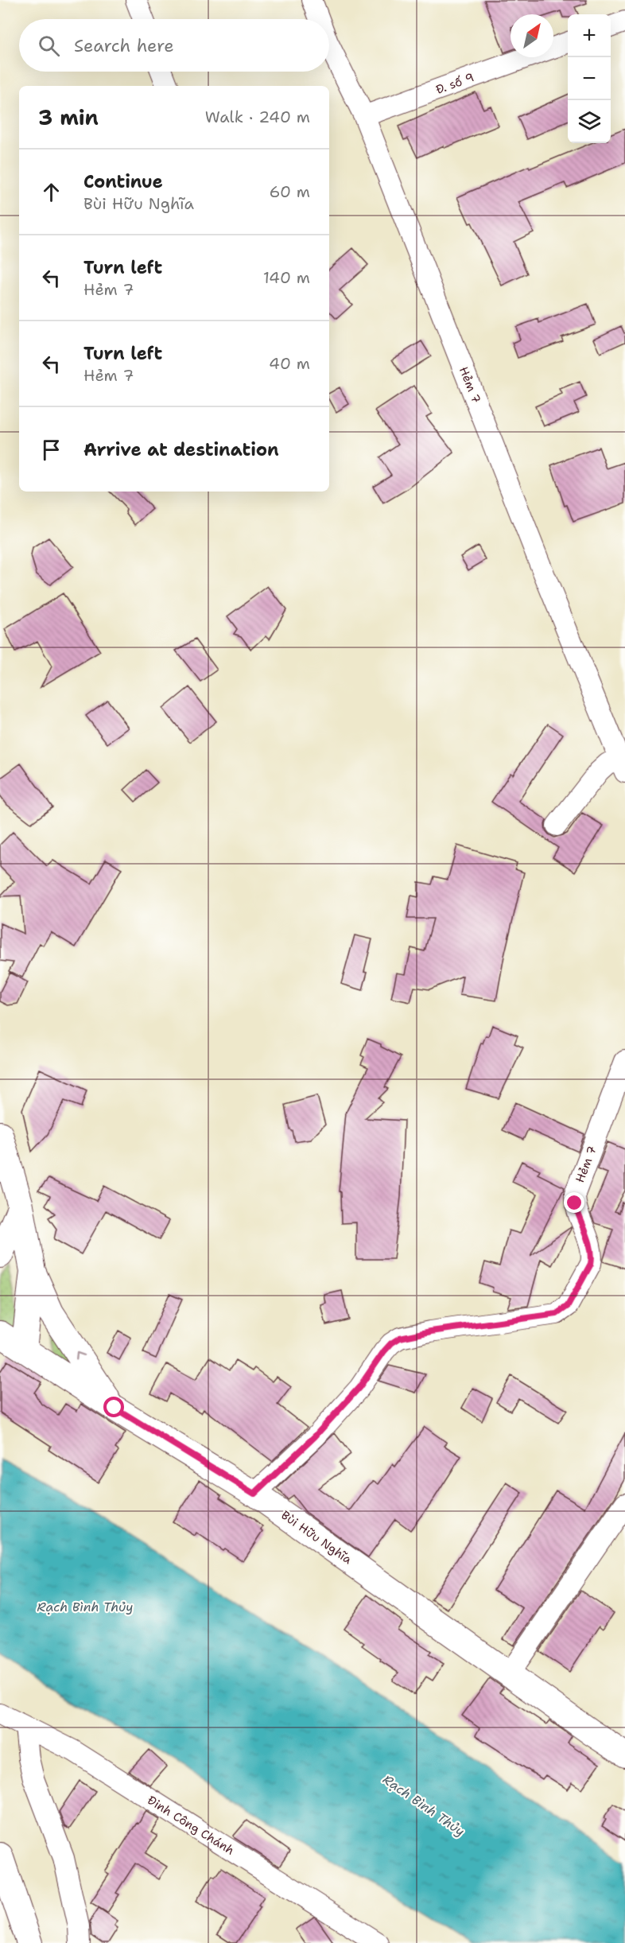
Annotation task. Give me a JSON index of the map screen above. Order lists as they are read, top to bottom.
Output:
{
  "streets": {
    "main road": ["Bùi Hữu Nghĩa"],
    "street": ["Đ. số 9", "Hẻm 7", "Đinh Công Chánh"]
  },
  "crossings": [
    ["Đ. số 9", "Hẻm 7"],
    ["Hẻm 7", "Bùi Hữu Nghĩa"]
  ],
  "water": ["Rạch Bình Thủy"],
  "north": "top right",
  "page": {
    "map_buttons": ["+", "−"],
    "search": "Search here",
    "heading": ["3 min", "Walk · 240 m"],
    "list": [
      ["Continue", "Bùi Hữu Nghĩa", "60 m"],
      ["Turn left", "Hẻm 7", "140 m"],
      ["Turn left", "Hẻm 7", "40 m"],
      "Arrive at destination"
    ]
  }
}
